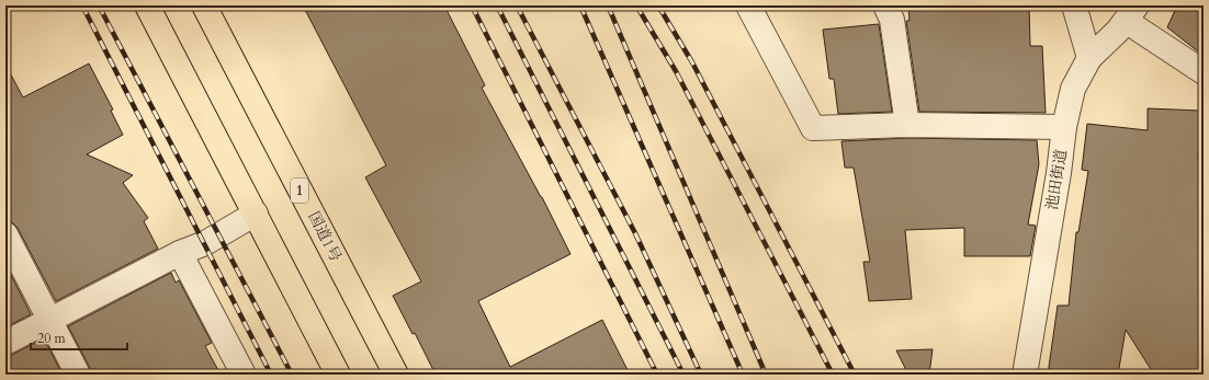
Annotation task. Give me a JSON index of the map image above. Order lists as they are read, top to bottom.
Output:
{
  "streets": {
    "highway": ["1", "国道1号"],
    "street": ["池田街道"]
  },
  "scale_bar": "20 m"
}
